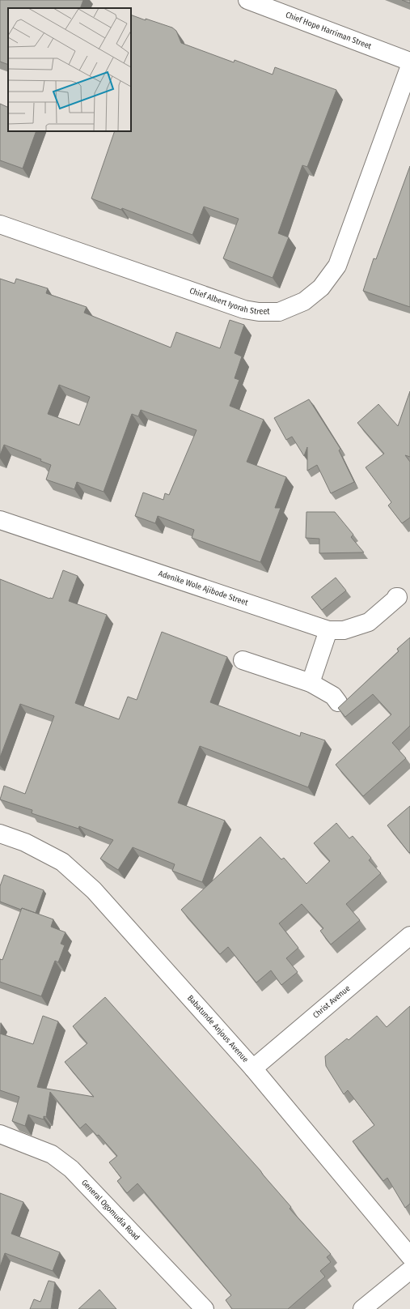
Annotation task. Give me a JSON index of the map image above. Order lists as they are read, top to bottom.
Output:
{
  "streets": {
    "street": [
      "Chief Hope Harriman Street",
      "Chief Albert Iyorah Street",
      "Adenike Wole Ajibode Street",
      "Christ Avenue",
      "Babatunde Anjous Avenue",
      "General Ogomudia Road"
    ]
  },
  "crossings": [
    ["Christ Avenue", "Babatunde Anjous Avenue"]
  ]
}
